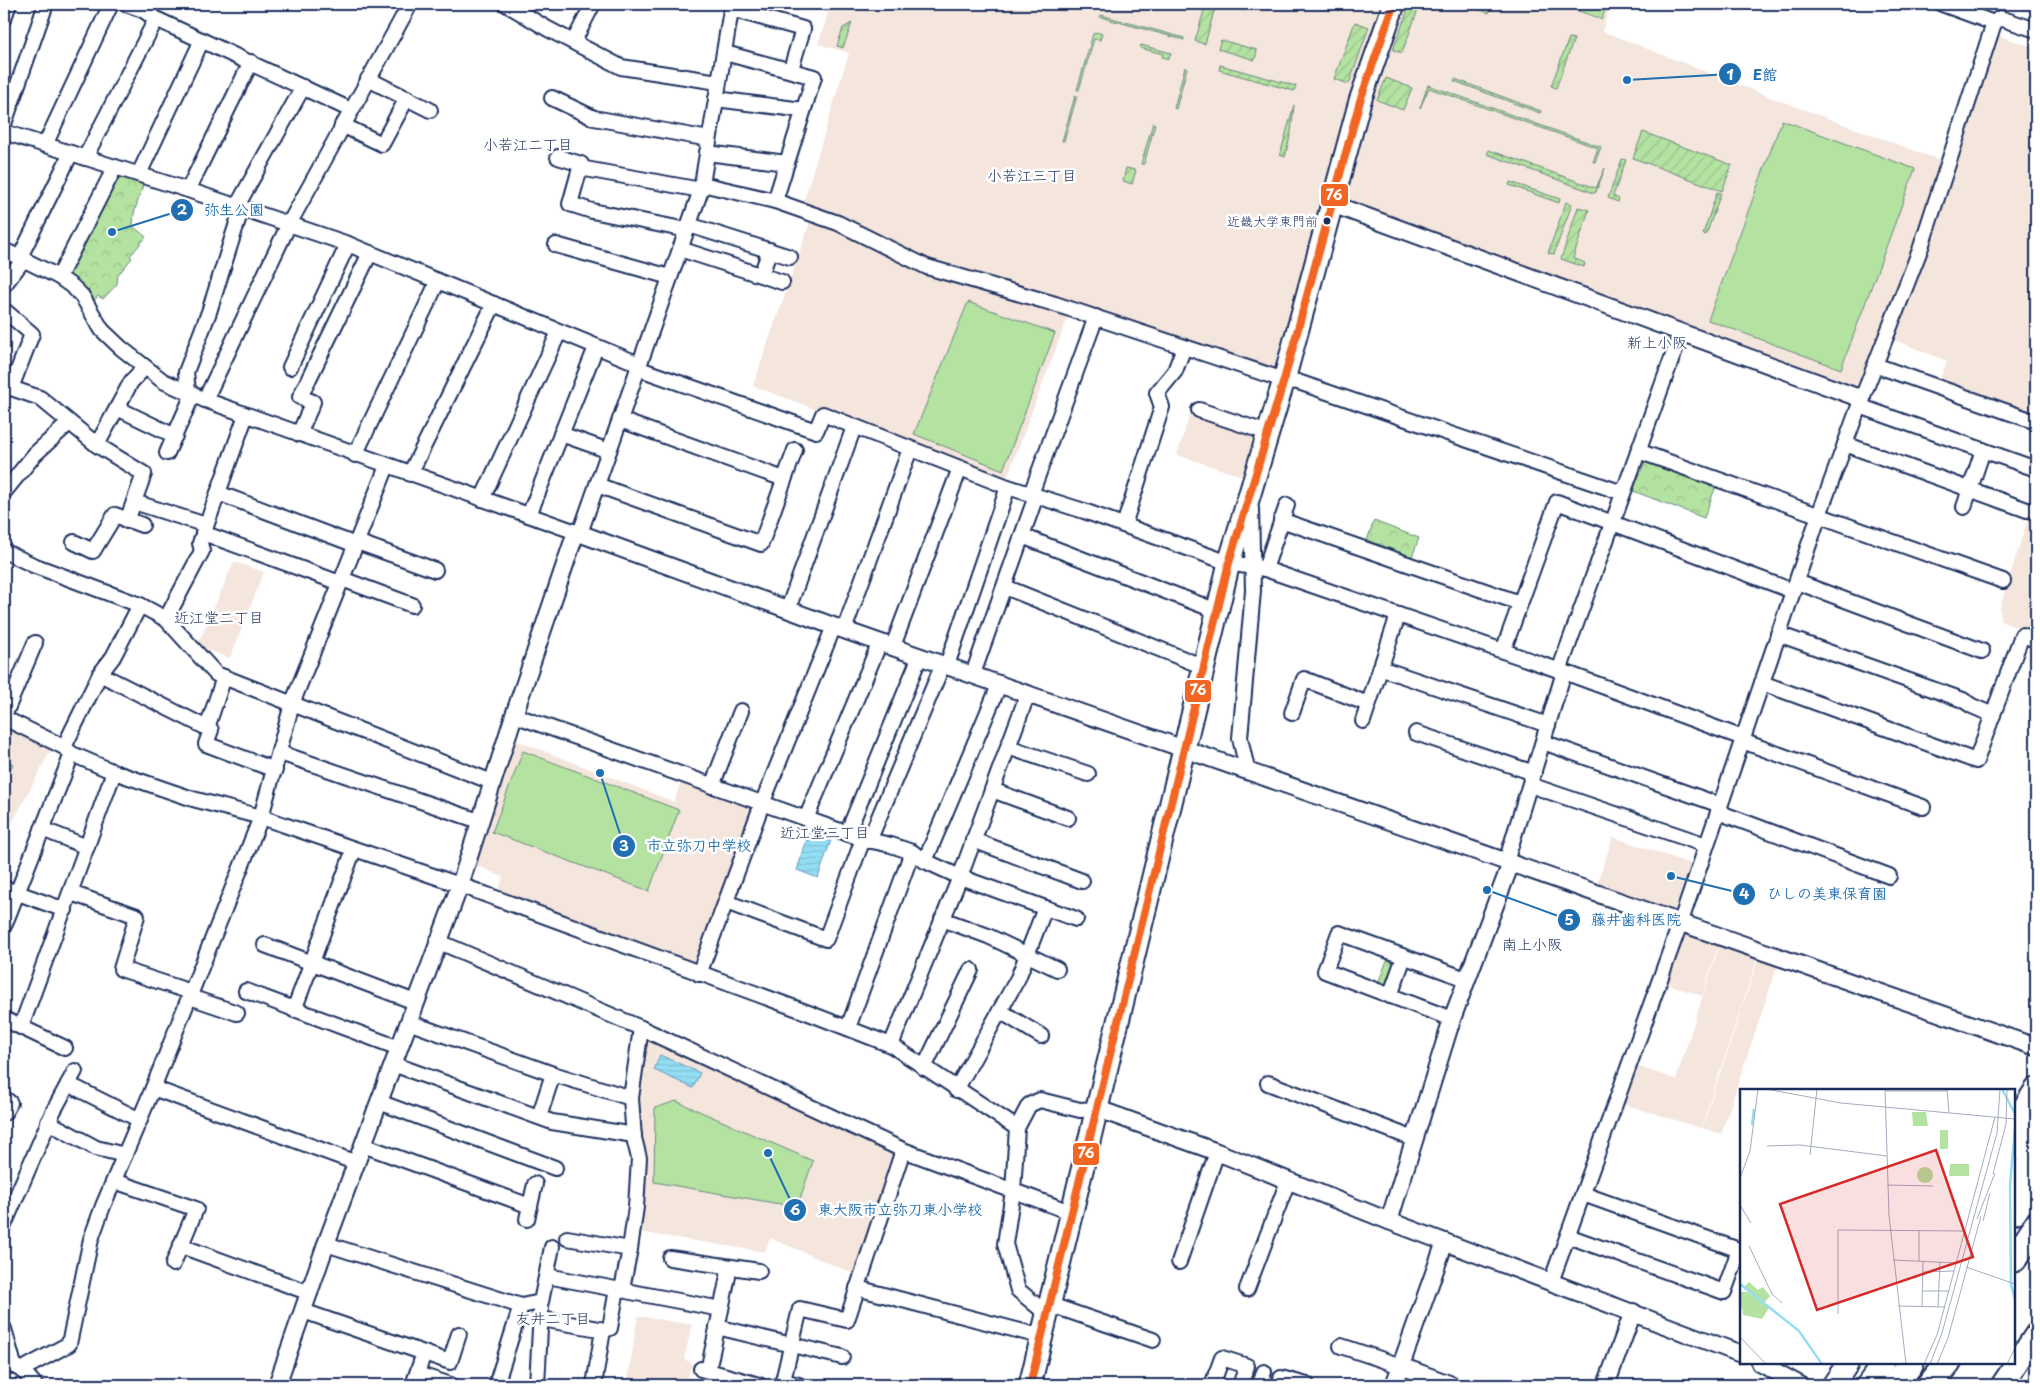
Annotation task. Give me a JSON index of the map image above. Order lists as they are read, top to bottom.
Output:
{
  "districts": [
    "小若江二丁目",
    "小若江三丁目",
    "新上小阪",
    "近江堂二丁目",
    "近江堂三丁目",
    "南上小阪",
    "友井二丁目"
  ],
  "places": [
    "E館",
    "近畿大学東門前",
    "弥生公園",
    "市立弥刀中学校",
    "ひしの美東保育園",
    "藤井歯科医院",
    "東大阪市立弥刀東小学校"
  ],
  "lines": ["transit line 76"]
}
